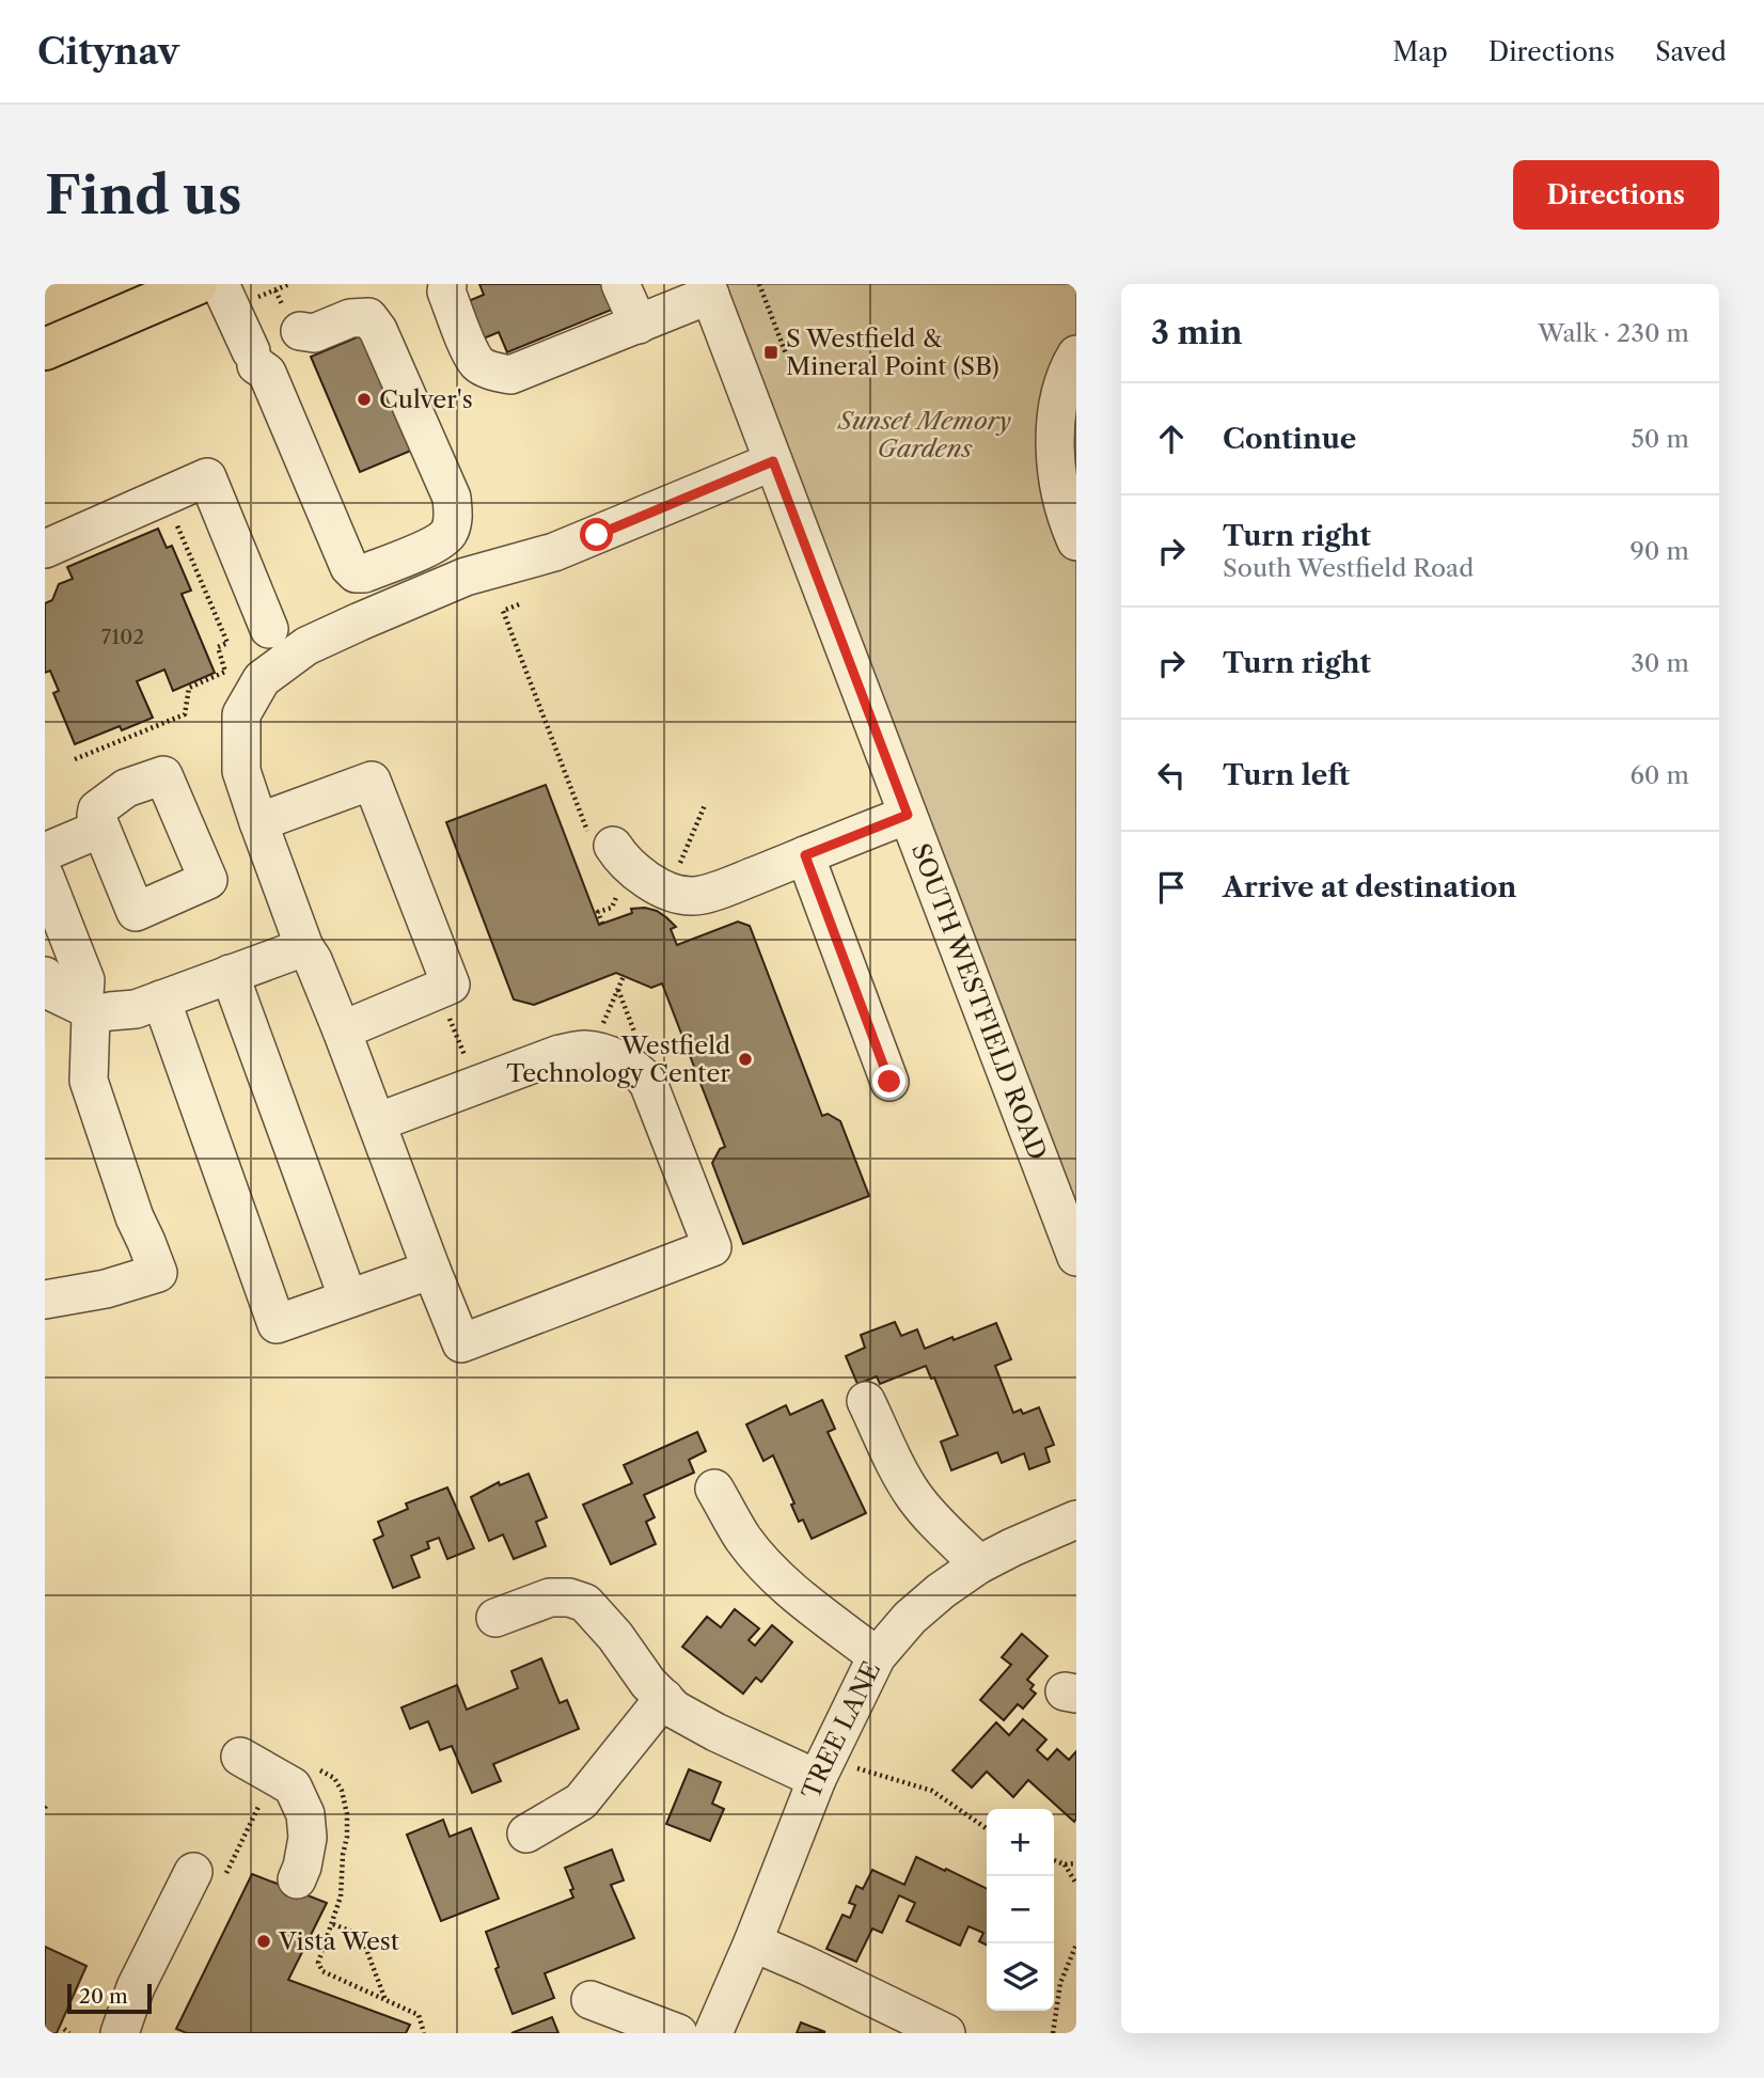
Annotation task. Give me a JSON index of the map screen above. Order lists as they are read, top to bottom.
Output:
{
  "streets": {
    "street": ["SOUTH WESTFIELD ROAD", "TREE LANE"]
  },
  "parks": ["Sunset Memory Gardens"],
  "places": {
    "transit": ["S Westfield & Mineral Point (SB)"],
    "other": ["Culver's", "Westfield Technology Center", "Vista West"]
  },
  "house_numbers": ["7102"],
  "scale_bar": "20 m",
  "page": {
    "header": "Citynav",
    "nav": ["Map", "Directions", "Saved"],
    "buttons": "Directions",
    "title": "Find us",
    "heading": ["3 min", "Walk · 230 m"],
    "list": [
      ["Continue", "50 m"],
      ["Turn right", "South Westfield Road", "90 m"],
      ["Turn right", "30 m"],
      ["Turn left", "60 m"],
      "Arrive at destination"
    ],
    "map_buttons": ["+", "−"],
    "scale": "20 m"
  }
}
